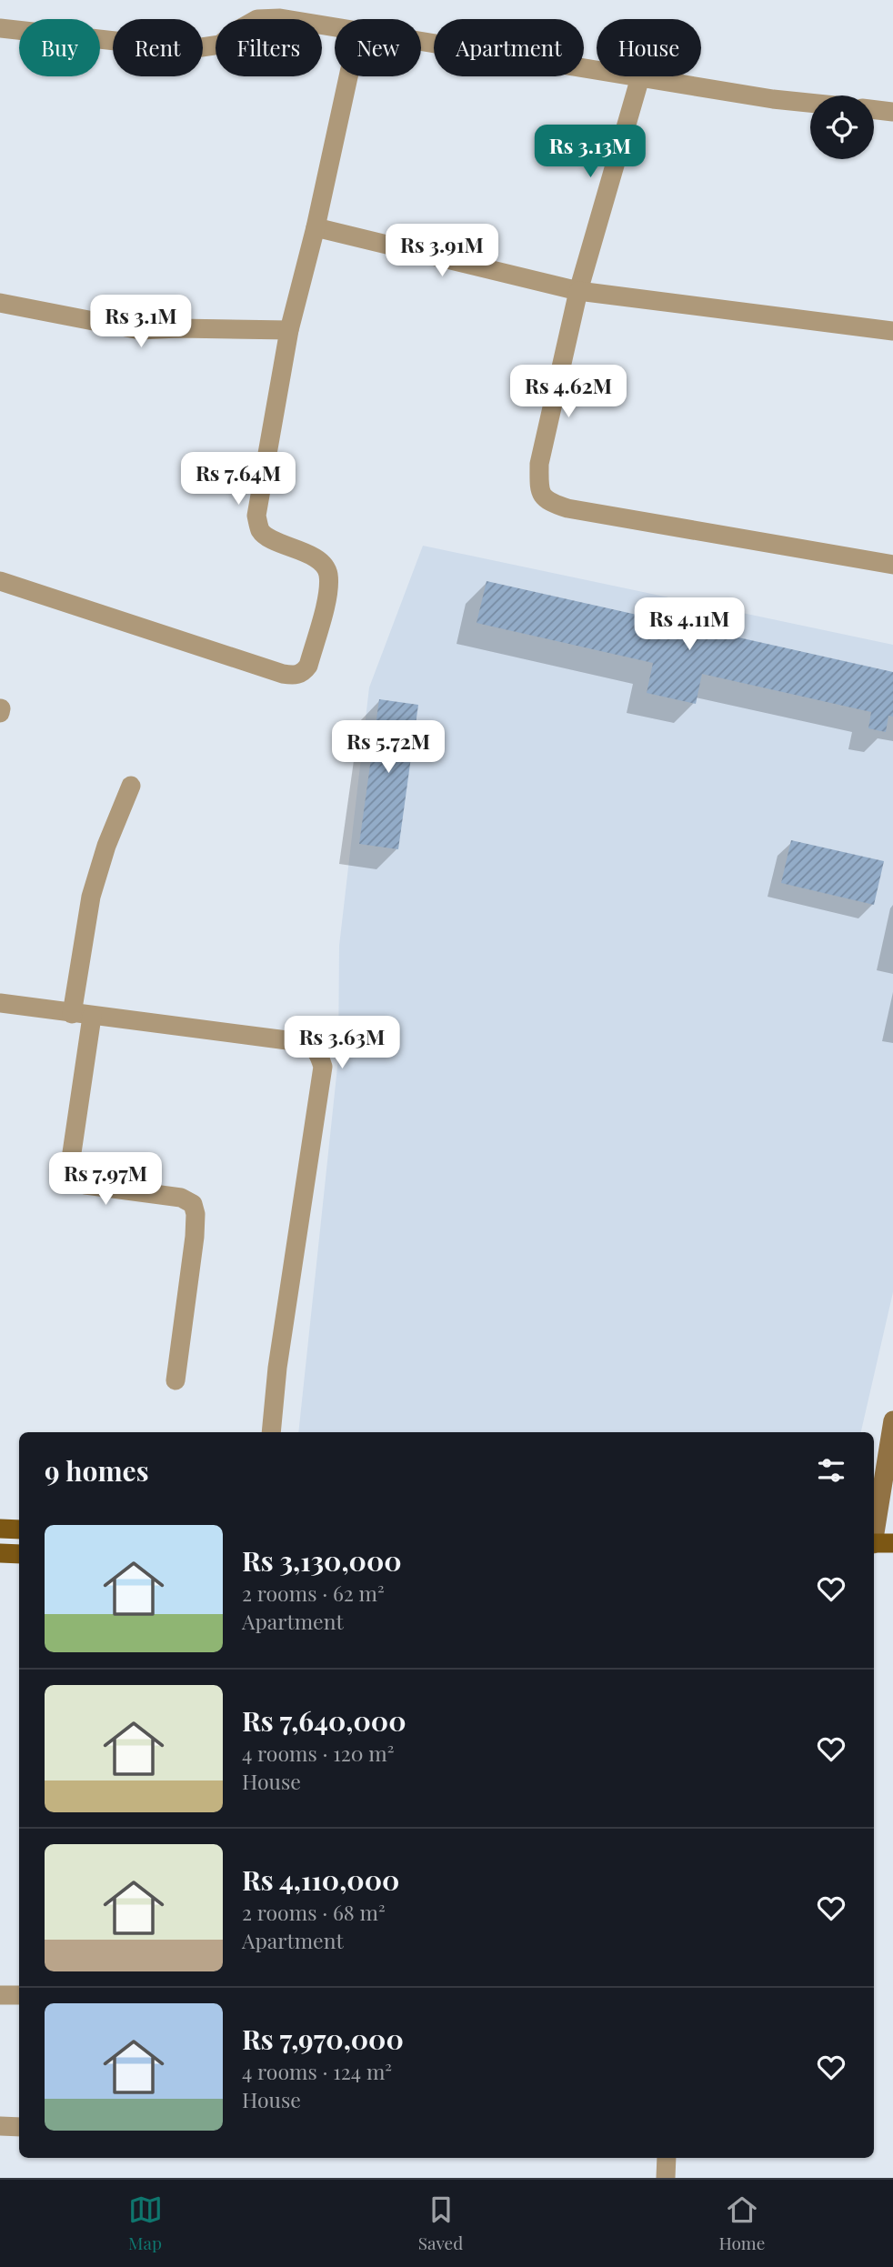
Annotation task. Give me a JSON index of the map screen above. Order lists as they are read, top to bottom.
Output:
{
  "page": {
    "chip": [
      "Buy",
      "Rent",
      "Filters",
      "New",
      "Apartment",
      "House"
    ],
    "price": [
      "Rs 3.13M",
      "Rs 3.91M",
      "Rs 3.1M",
      "Rs 4.62M",
      "Rs 7.64M",
      "Rs 4.11M",
      "Rs 5.72M",
      "Rs 3.63M",
      "Rs 7.97M"
    ],
    "heading": "9 homes",
    "list": [
      {
        "name": "Rs 3,130,000",
        "note": "2 rooms · 62 m² · Apartment"
      },
      {
        "name": "Rs 7,640,000",
        "note": "4 rooms · 120 m² · House"
      },
      {
        "name": "Rs 4,110,000",
        "note": "2 rooms · 68 m² · Apartment"
      },
      {
        "name": "Rs 7,970,000",
        "note": "4 rooms · 124 m² · House"
      }
    ],
    "tabs": ["Map", "Saved", "Home"]
  }
}
